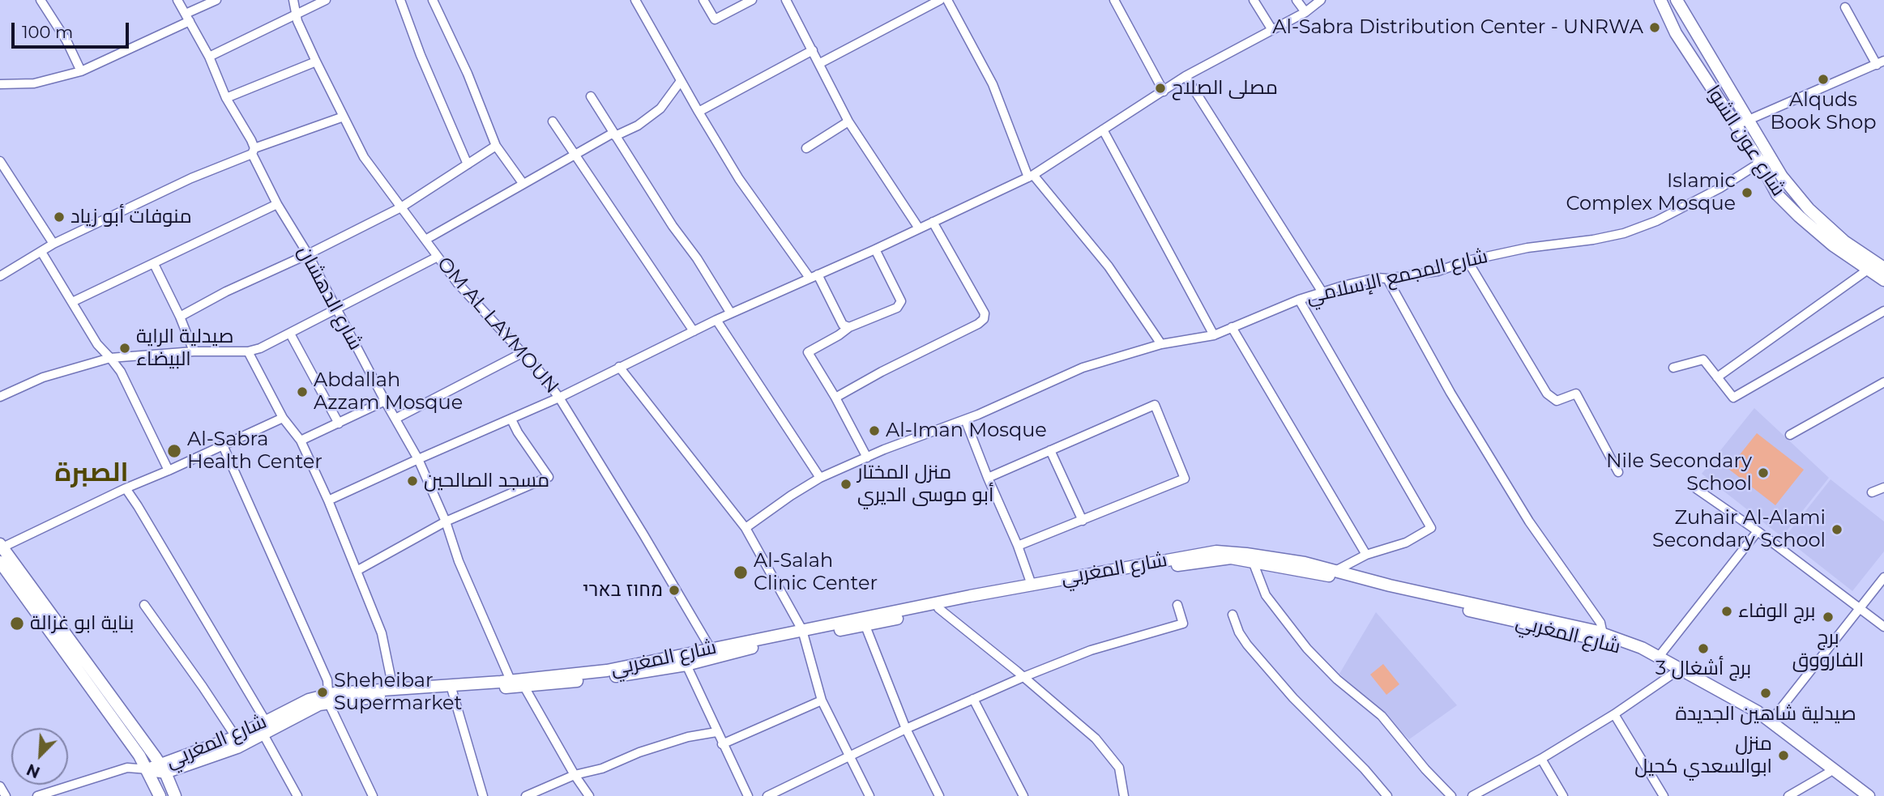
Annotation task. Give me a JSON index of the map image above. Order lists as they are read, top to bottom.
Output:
{
  "streets": {
    "main road": ["شارع عون الشوا", "شارع المغربي"],
    "street": ["شارع المجمع الإسلامي", "شارع الدهشان", "OM AL LAYMOUN"]
  },
  "crossings": [
    ["شارع عون الشوا", "شارع المجمع الإسلامي"],
    ["شارع الدهشان", "شارع المغربي"],
    ["OM AL LAYMOUN", "شارع المغربي"]
  ],
  "districts": ["الصبرة"],
  "places": [
    "Al-Sabra Distribution Center - UNRWA",
    "Alquds Book Shop",
    "مصلى الصلاح",
    "Islamic Complex Mosque",
    "منوفات أبو زياد",
    "صيدلية الراية البيضاء",
    "Abdallah Azzam Mosque",
    "Al-Iman Mosque",
    "Al-Sabra Health Center",
    "Nile Secondary School",
    "مسجد الصالحين",
    "منزل المختار أبو موسى الديري",
    "Zuhair Al-Alami Secondary School",
    "Al-Salah Clinic Center",
    "מחוז בארי",
    "برج الوفاء",
    "برج الفارووق",
    "بناية ابو غزالة",
    "برج أشغال 3",
    "Sheheibar Supermarket",
    "صيدلية شاهين الجديدة",
    "منزل ابوالسعدي كحيل"
  ],
  "scale_bar": "100 m",
  "north": "bottom left"
}
